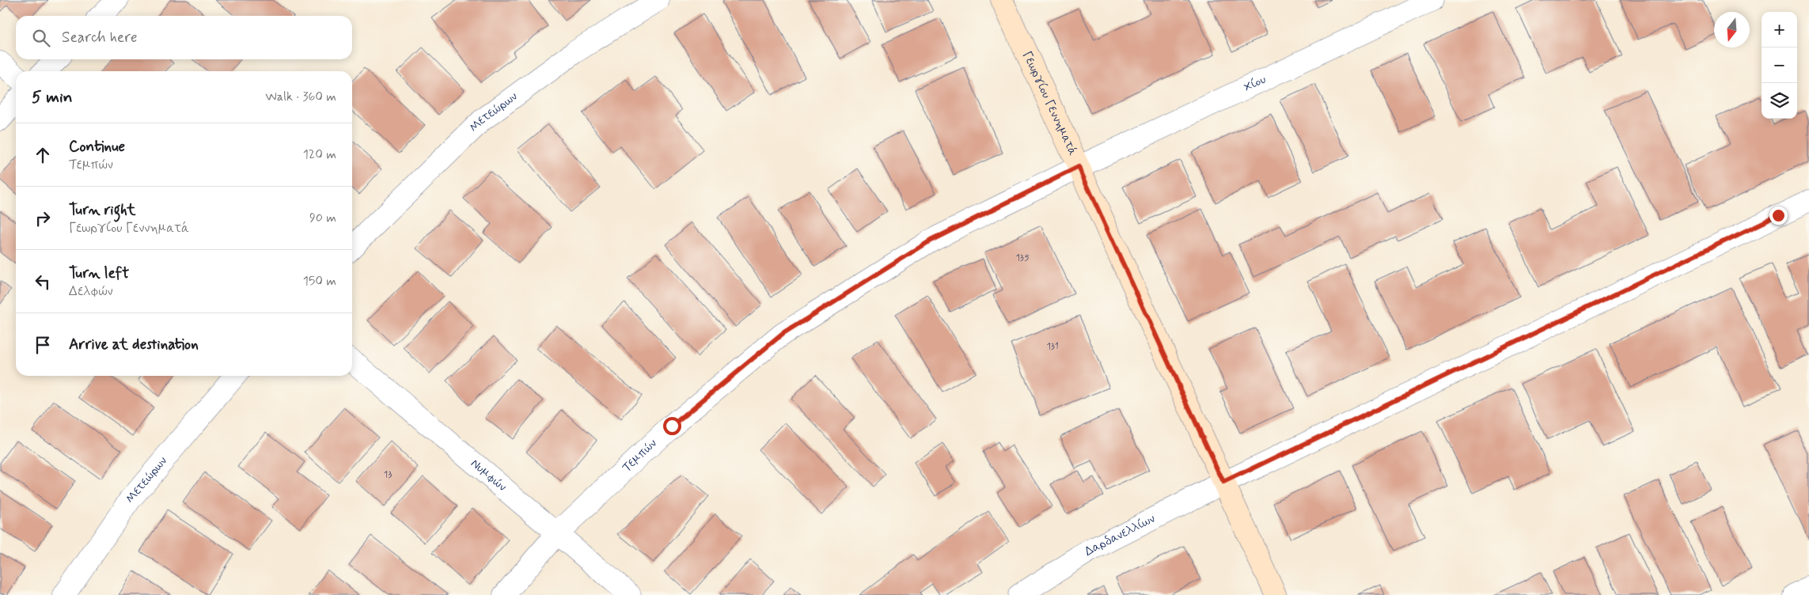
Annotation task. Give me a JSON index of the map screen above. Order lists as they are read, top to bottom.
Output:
{
  "streets": {
    "street": [
      "Χίου",
      "Γεωργίου Γεννηματά",
      "Μετεώρων",
      "Τεμπών",
      "Νυμφών",
      "Δαρδανελλίων"
    ]
  },
  "crossings": [
    ["Χίου", "Γεωργίου Γεννηματά"],
    ["Χίου", "Τεμπών"],
    ["Γεωργίου Γεννηματά", "Τεμπών"],
    ["Γεωργίου Γεννηματά", "Δαρδανελλίων"],
    ["Τεμπών", "Νυμφών"]
  ],
  "house_numbers": ["135", "131", "13"],
  "north": "bottom",
  "page": {
    "map_buttons": ["+", "−"],
    "search": "Search here",
    "heading": ["5 min", "Walk · 360 m"],
    "list": [
      ["Continue", "Τεμπών", "120 m"],
      ["Turn right", "Γεωργίου Γεννηματά", "90 m"],
      ["Turn left", "Δελφών", "150 m"],
      "Arrive at destination"
    ]
  }
}
